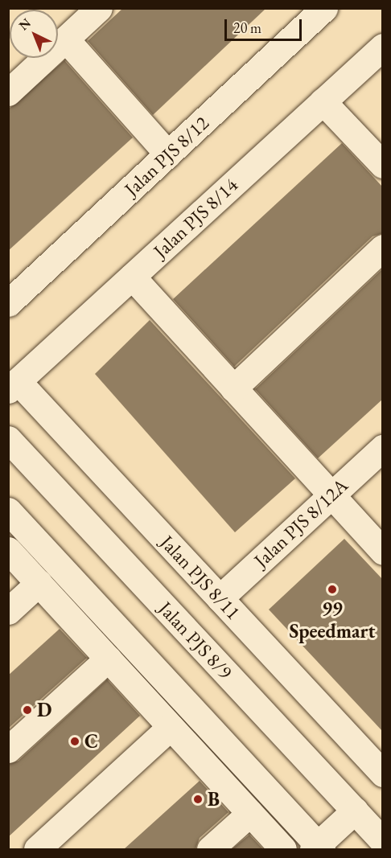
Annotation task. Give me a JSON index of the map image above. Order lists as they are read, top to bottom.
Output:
{
  "streets": {
    "street": [
      "Jalan PJS 8/12",
      "Jalan PJS 8/14",
      "Jalan PJS 8/12A",
      "Jalan PJS 8/11",
      "Jalan PJS 8/9"
    ]
  },
  "crossings": [
    ["Jalan PJS 8/14", "Jalan PJS 8/11"],
    ["Jalan PJS 8/12A", "Jalan PJS 8/11"]
  ],
  "places": [
    "99 Speedmart",
    "D",
    "C",
    "B"
  ],
  "scale_bar": "20 m",
  "north": "top left"
}
